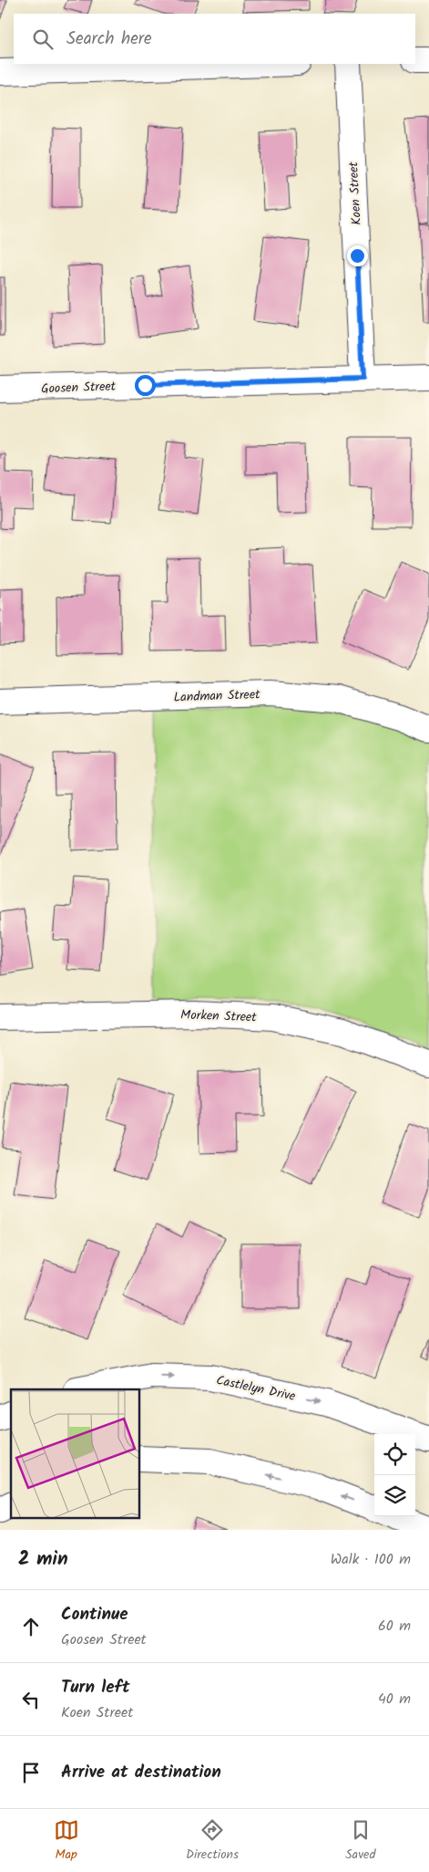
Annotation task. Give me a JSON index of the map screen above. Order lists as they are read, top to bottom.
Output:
{
  "streets": {
    "street": [
      "Koen Street",
      "Goosen Street",
      "Landman Street",
      "Morken Street",
      "Castlelyn Drive"
    ]
  },
  "crossings": [
    ["Koen Street", "Goosen Street"]
  ],
  "page": {
    "search": "Search here",
    "heading": ["2 min", "Walk · 100 m"],
    "list": [
      ["Continue", "Goosen Street", "60 m"],
      ["Turn left", "Koen Street", "40 m"],
      "Arrive at destination"
    ],
    "nav": ["Map", "Directions", "Saved"]
  }
}
